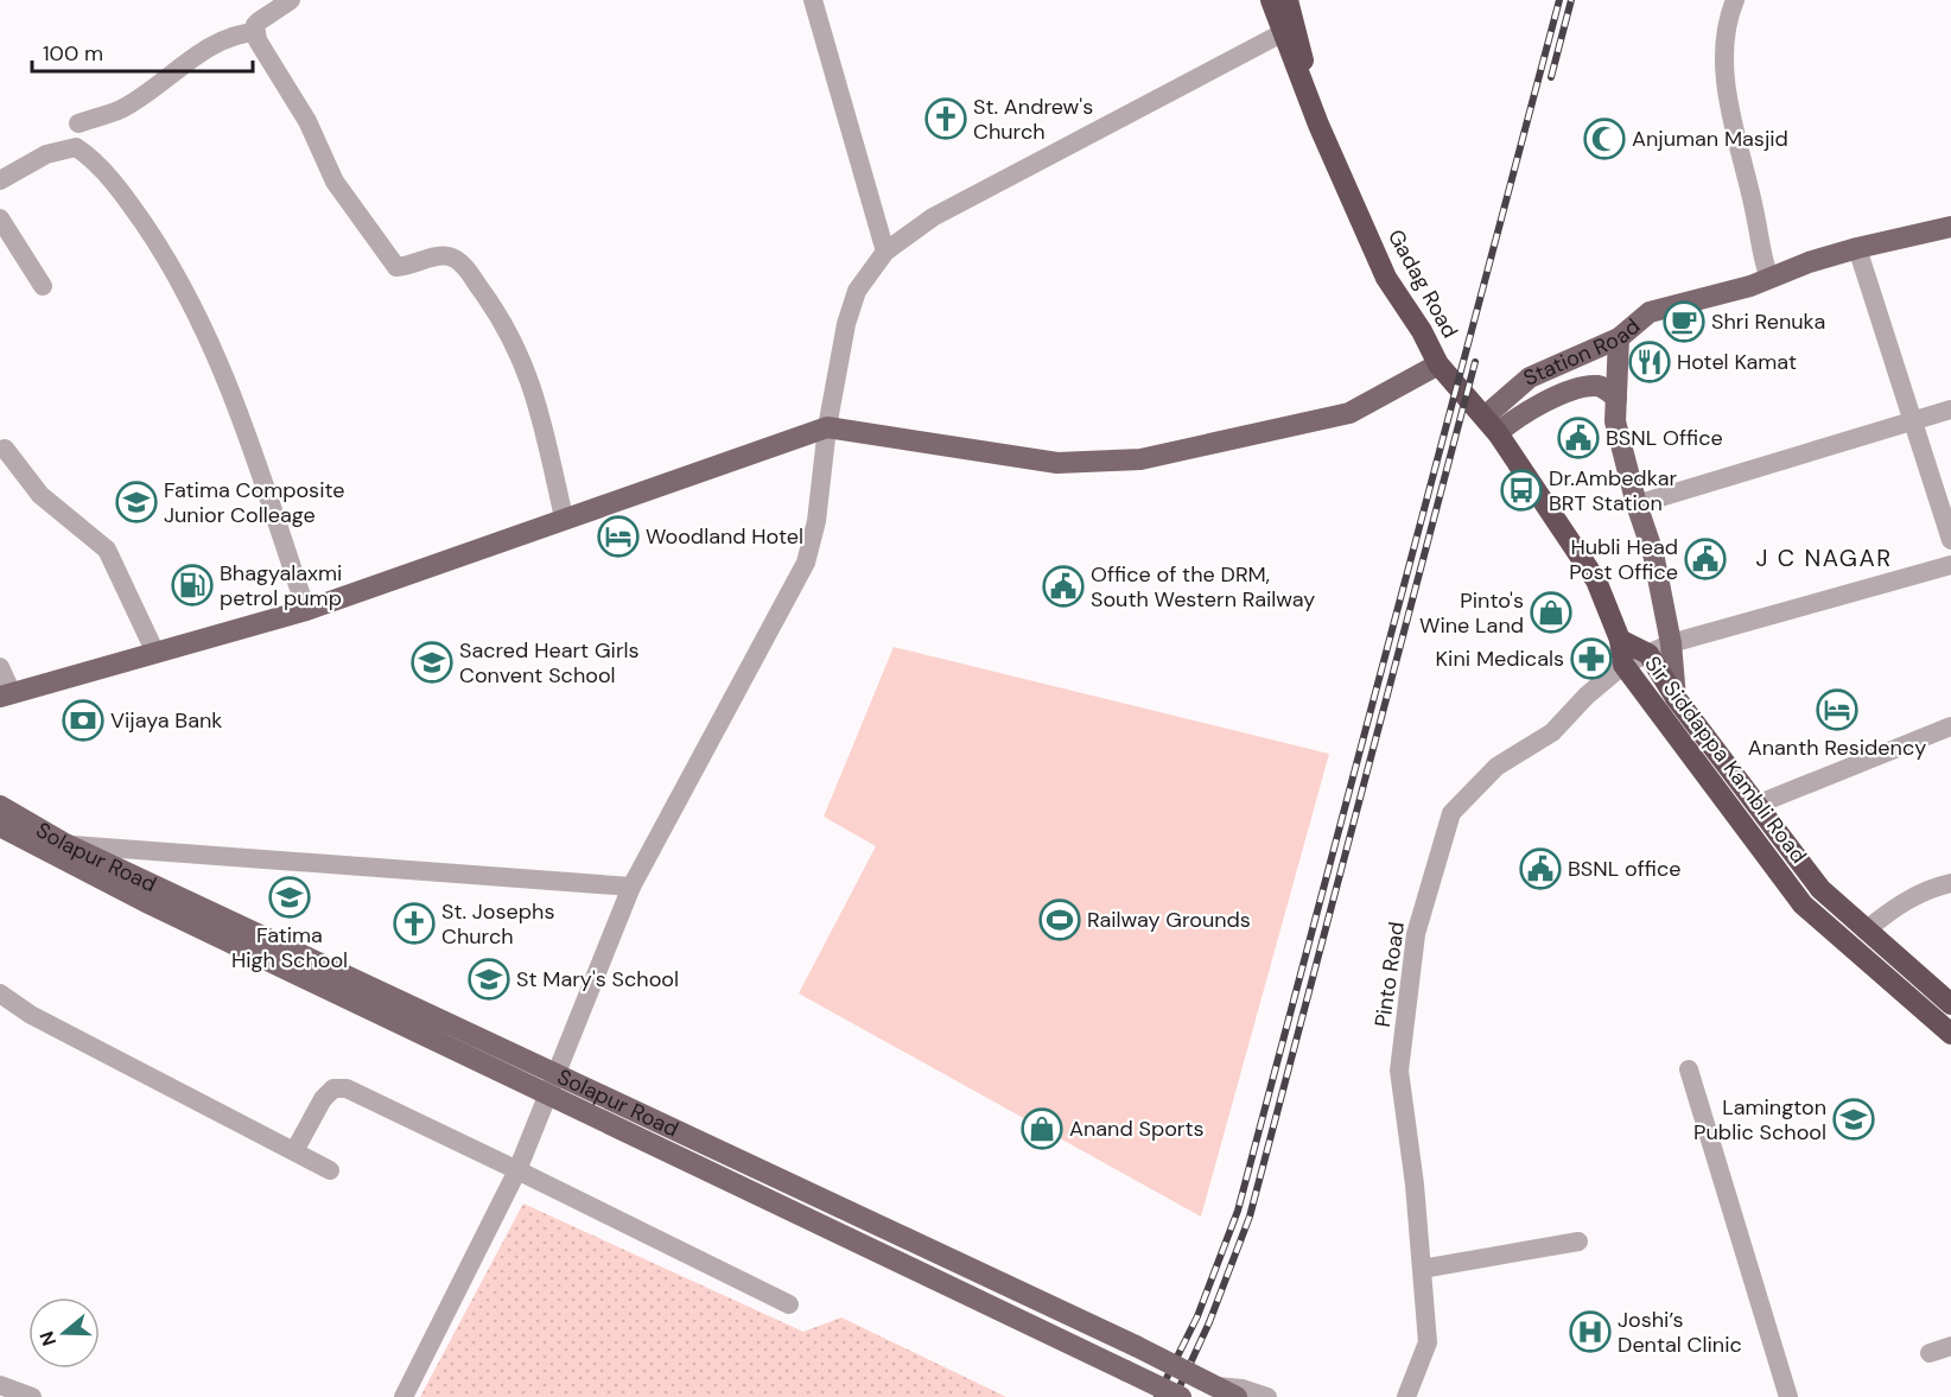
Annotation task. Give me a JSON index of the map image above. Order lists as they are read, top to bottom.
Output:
{
  "streets": {
    "highway": ["Gadag Road", "Sir Siddappa Kambli Road"],
    "main road": ["Station Road", "Solapur Road"],
    "street": ["Pinto Road"]
  },
  "crossings": [
    ["Gadag Road", "Station Road"],
    ["Gadag Road", "Sir Siddappa Kambli Road"],
    ["Sir Siddappa Kambli Road", "Pinto Road"]
  ],
  "districts": ["J C NAGAR"],
  "places": {
    "church": ["St. Andrew's Church", "St. Josephs Church"],
    "mosque": ["Anjuman Masjid"],
    "cafe": ["Shri Renuka"],
    "restaurant": ["Hotel Kamat"],
    "public building": [
      "BSNL Office",
      "Hubli Head Post Office",
      "Office of the DRM, South Western Railway",
      "BSNL office"
    ],
    "bus stop": ["Dr.Ambedkar BRT Station"],
    "school or university": [
      "Fatima Composite Junior Colleage",
      "Sacred Heart Girls Convent School",
      "Fatima High School",
      "St Mary's School",
      "Lamington Public School"
    ],
    "hotel": ["Woodland Hotel", "Ananth Residency"],
    "fuel station": ["Bhagyalaxmi petrol pump"],
    "shop": ["Pinto's Wine Land", "Anand Sports"],
    "pharmacy": ["Kini Medicals"],
    "bank": ["Vijaya Bank"],
    "sports": ["Railway Grounds"],
    "hospital": ["Joshi’s Dental Clinic"]
  },
  "scale_bar": "100 m",
  "north": "left"
}
